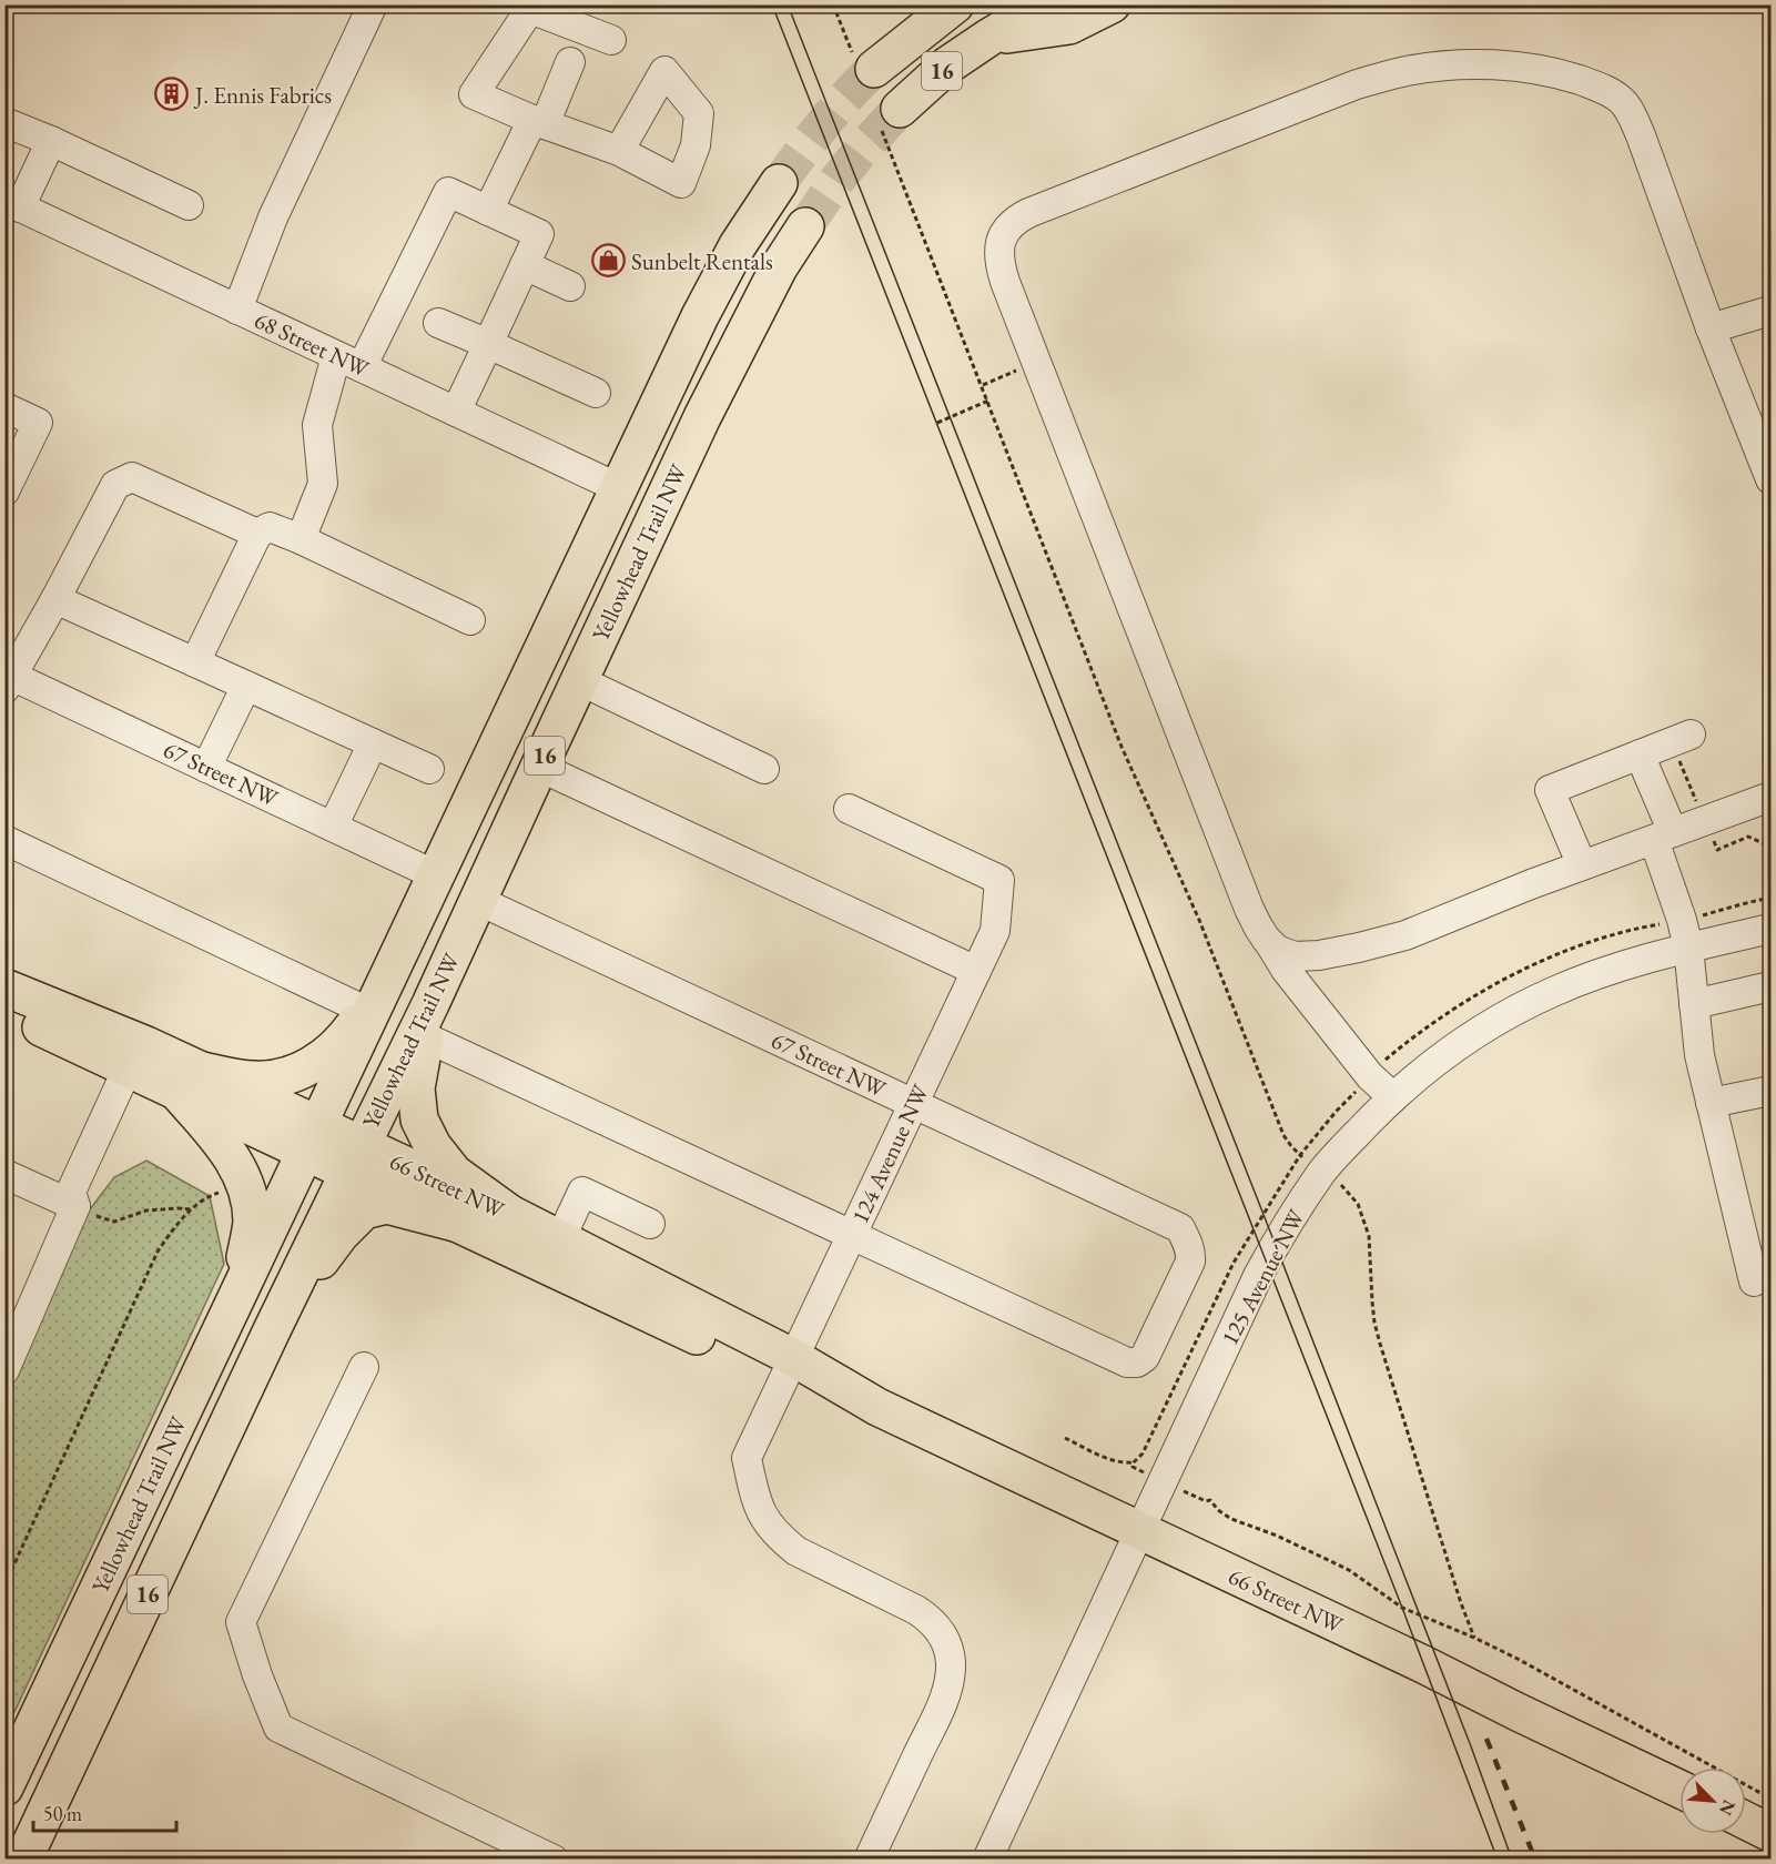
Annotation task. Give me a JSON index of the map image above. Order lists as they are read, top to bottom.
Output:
{
  "streets": {
    "main road": ["16", "Yellowhead Trail NW", "66 Street NW"],
    "street": [
      "68 Street NW",
      "67 Street NW",
      "124 Avenue NW",
      "125 Avenue NW"
    ]
  },
  "crossings": [
    ["68 Street NW", "Yellowhead Trail NW"],
    ["Yellowhead Trail NW", "67 Street NW"],
    ["Yellowhead Trail NW", "66 Street NW"],
    ["67 Street NW", "124 Avenue NW"],
    ["124 Avenue NW", "66 Street NW"],
    ["66 Street NW", "125 Avenue NW"]
  ],
  "places": {
    "building": ["J. Ennis Fabrics"],
    "shop": ["Sunbelt Rentals"]
  },
  "scale_bar": "50 m",
  "north": "bottom right"
}
